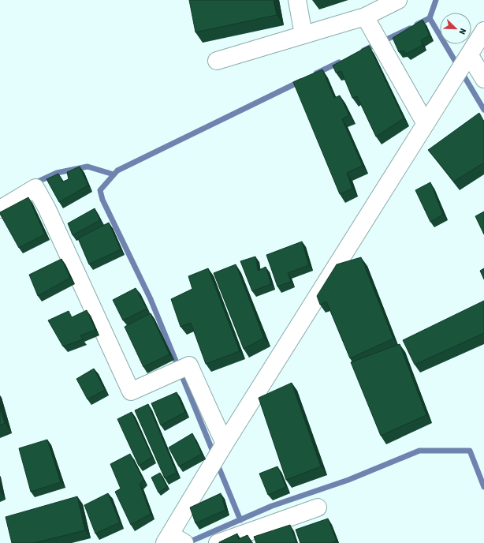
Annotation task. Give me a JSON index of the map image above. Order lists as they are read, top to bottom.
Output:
{
  "north": "bottom right"
}
